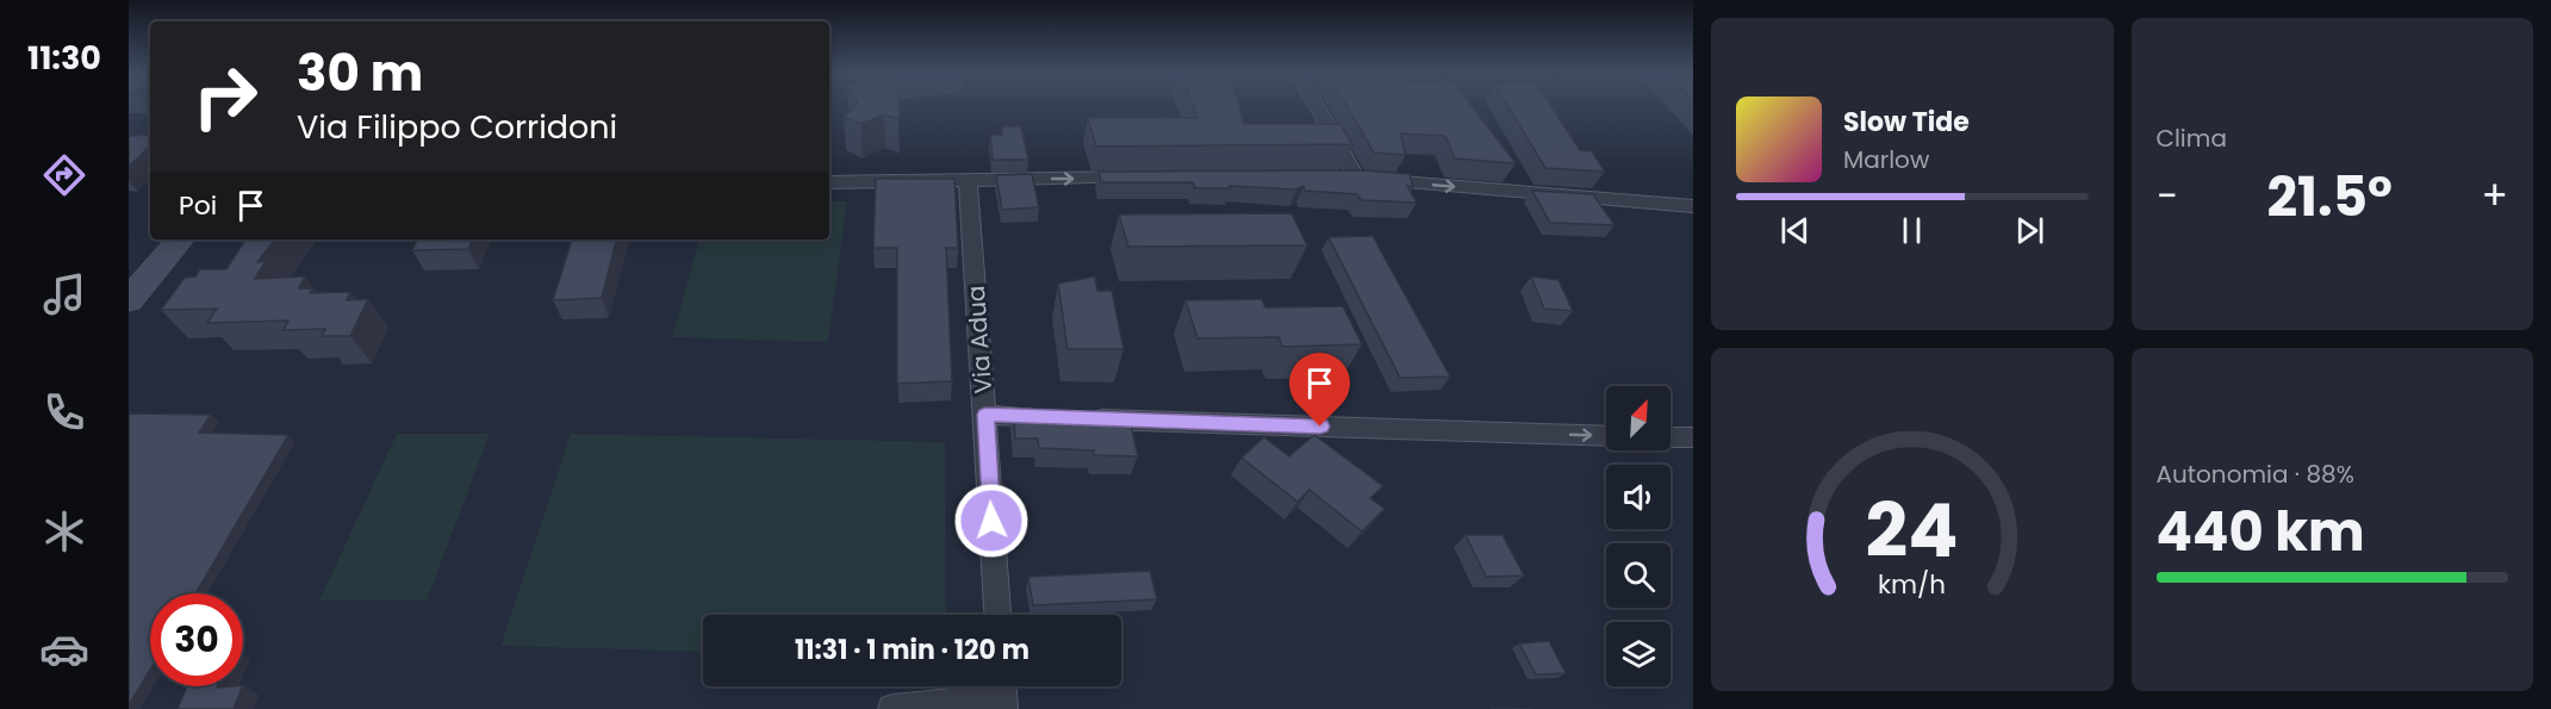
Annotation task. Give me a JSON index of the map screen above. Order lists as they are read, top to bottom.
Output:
{
  "streets": {
    "street": ["Via Adua"]
  },
  "north": "top right",
  "page": {
    "tabs": "11:30",
    "tile": [
      "Clima",
      ["Autonomia · 88%", "440 km"]
    ],
    "turn": ["30 m", "Via Filippo Corridoni"],
    "song": ["Slow Tide", "Marlow"],
    "heat": ["−", "21.5°", "+"],
    "then": "Poi",
    "limit": "30",
    "trip": "11:31 · 1 min · 120 m",
    "gauge": ["24", "km/h"]
  }
}
